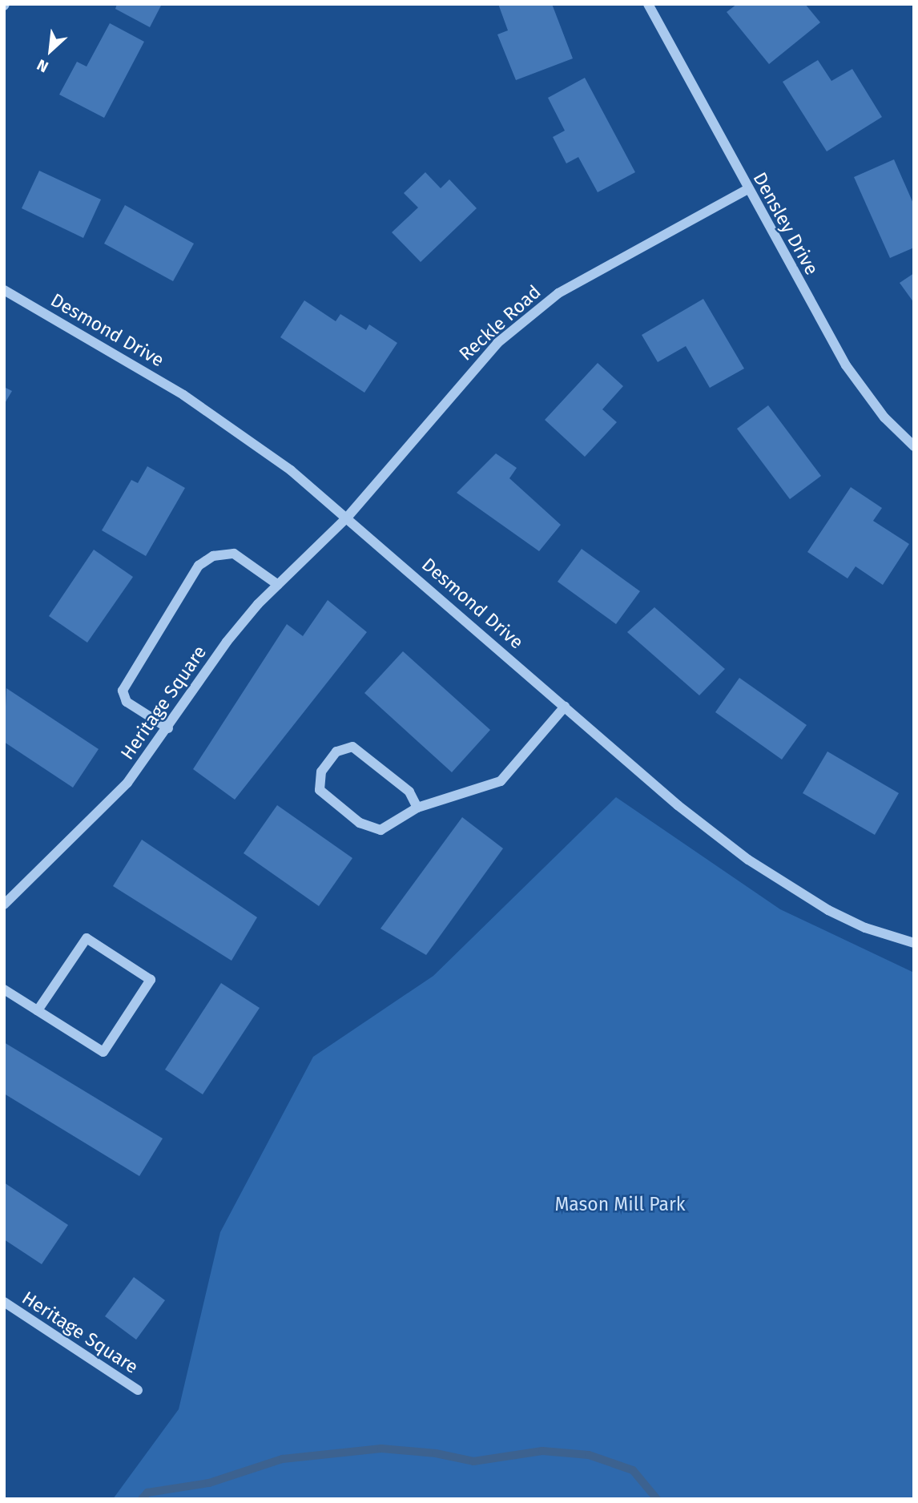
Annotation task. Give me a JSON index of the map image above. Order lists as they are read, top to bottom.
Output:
{
  "streets": {
    "street": [
      "Densley Drive",
      "Reckle Road",
      "Desmond Drive",
      "Heritage Square"
    ]
  },
  "crossings": [
    ["Densley Drive", "Reckle Road"],
    ["Reckle Road", "Desmond Drive"],
    ["Reckle Road", "Heritage Square"],
    ["Desmond Drive", "Heritage Square"]
  ],
  "parks": ["Mason Mill Park"],
  "north": "bottom left"
}
